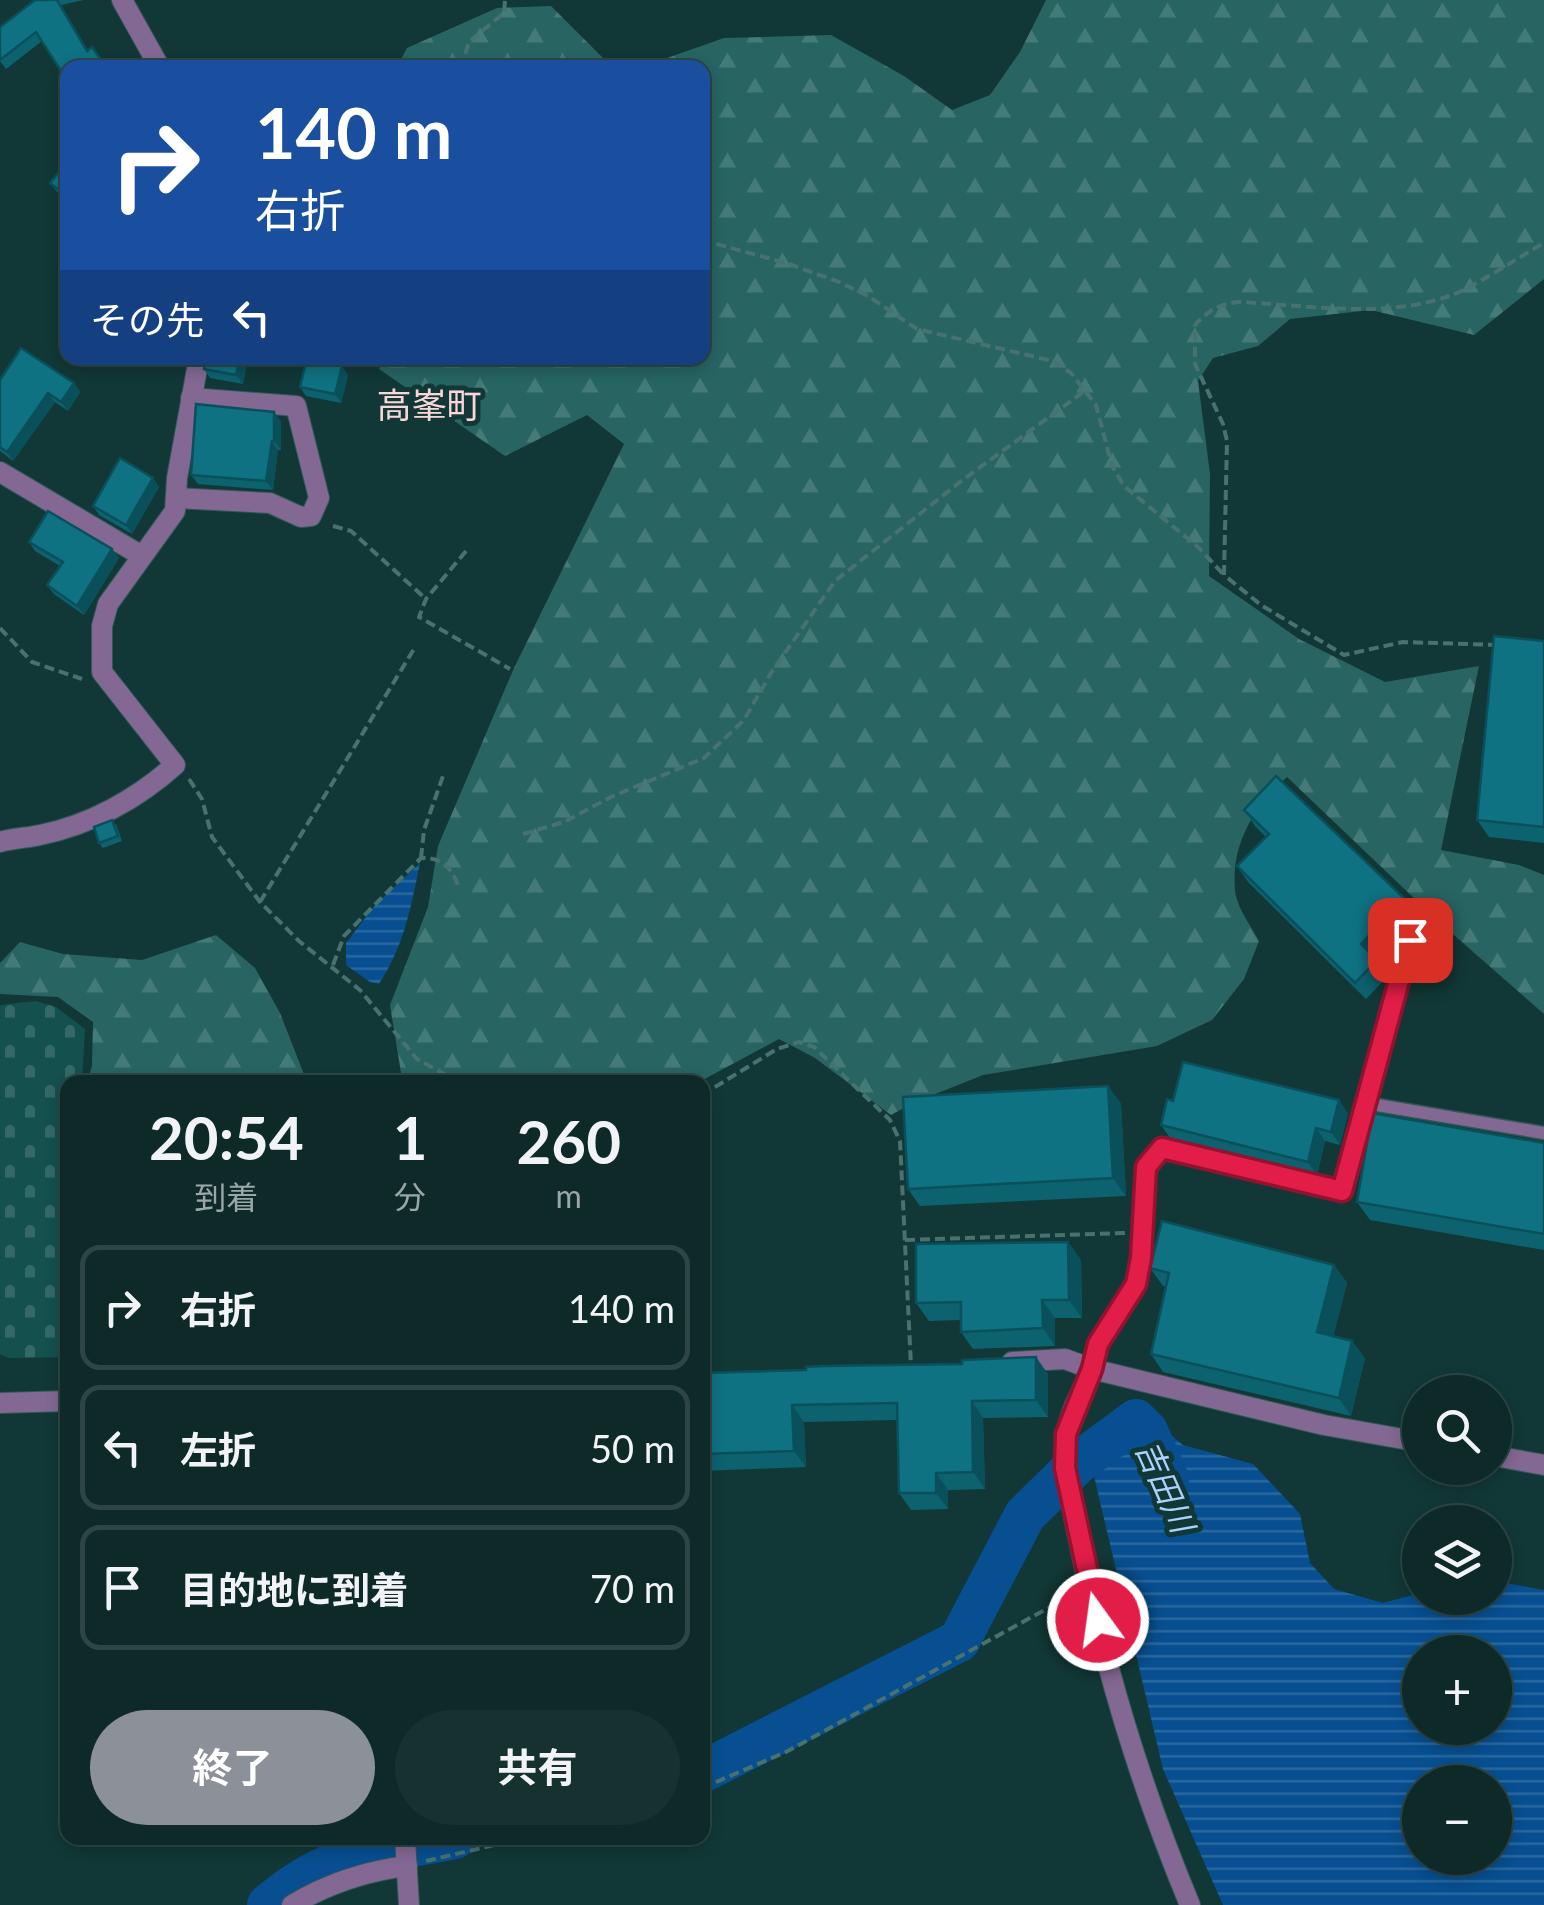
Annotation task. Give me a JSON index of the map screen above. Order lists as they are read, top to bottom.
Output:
{
  "districts": ["高峯町"],
  "water": ["吉田川"],
  "page": {
    "turn": ["140 m", "右折"],
    "then": "その先",
    "eta": [
      "20:54",
      "到着",
      "1",
      "分",
      "260",
      "m"
    ],
    "list": [
      {
        "name": "右折",
        "value": "140 m"
      },
      {
        "name": "左折",
        "value": "50 m"
      },
      {
        "name": "目的地に到着",
        "value": "70 m"
      }
    ],
    "map_buttons": ["+", "−"],
    "buttons": ["終了", "共有"]
  }
}
